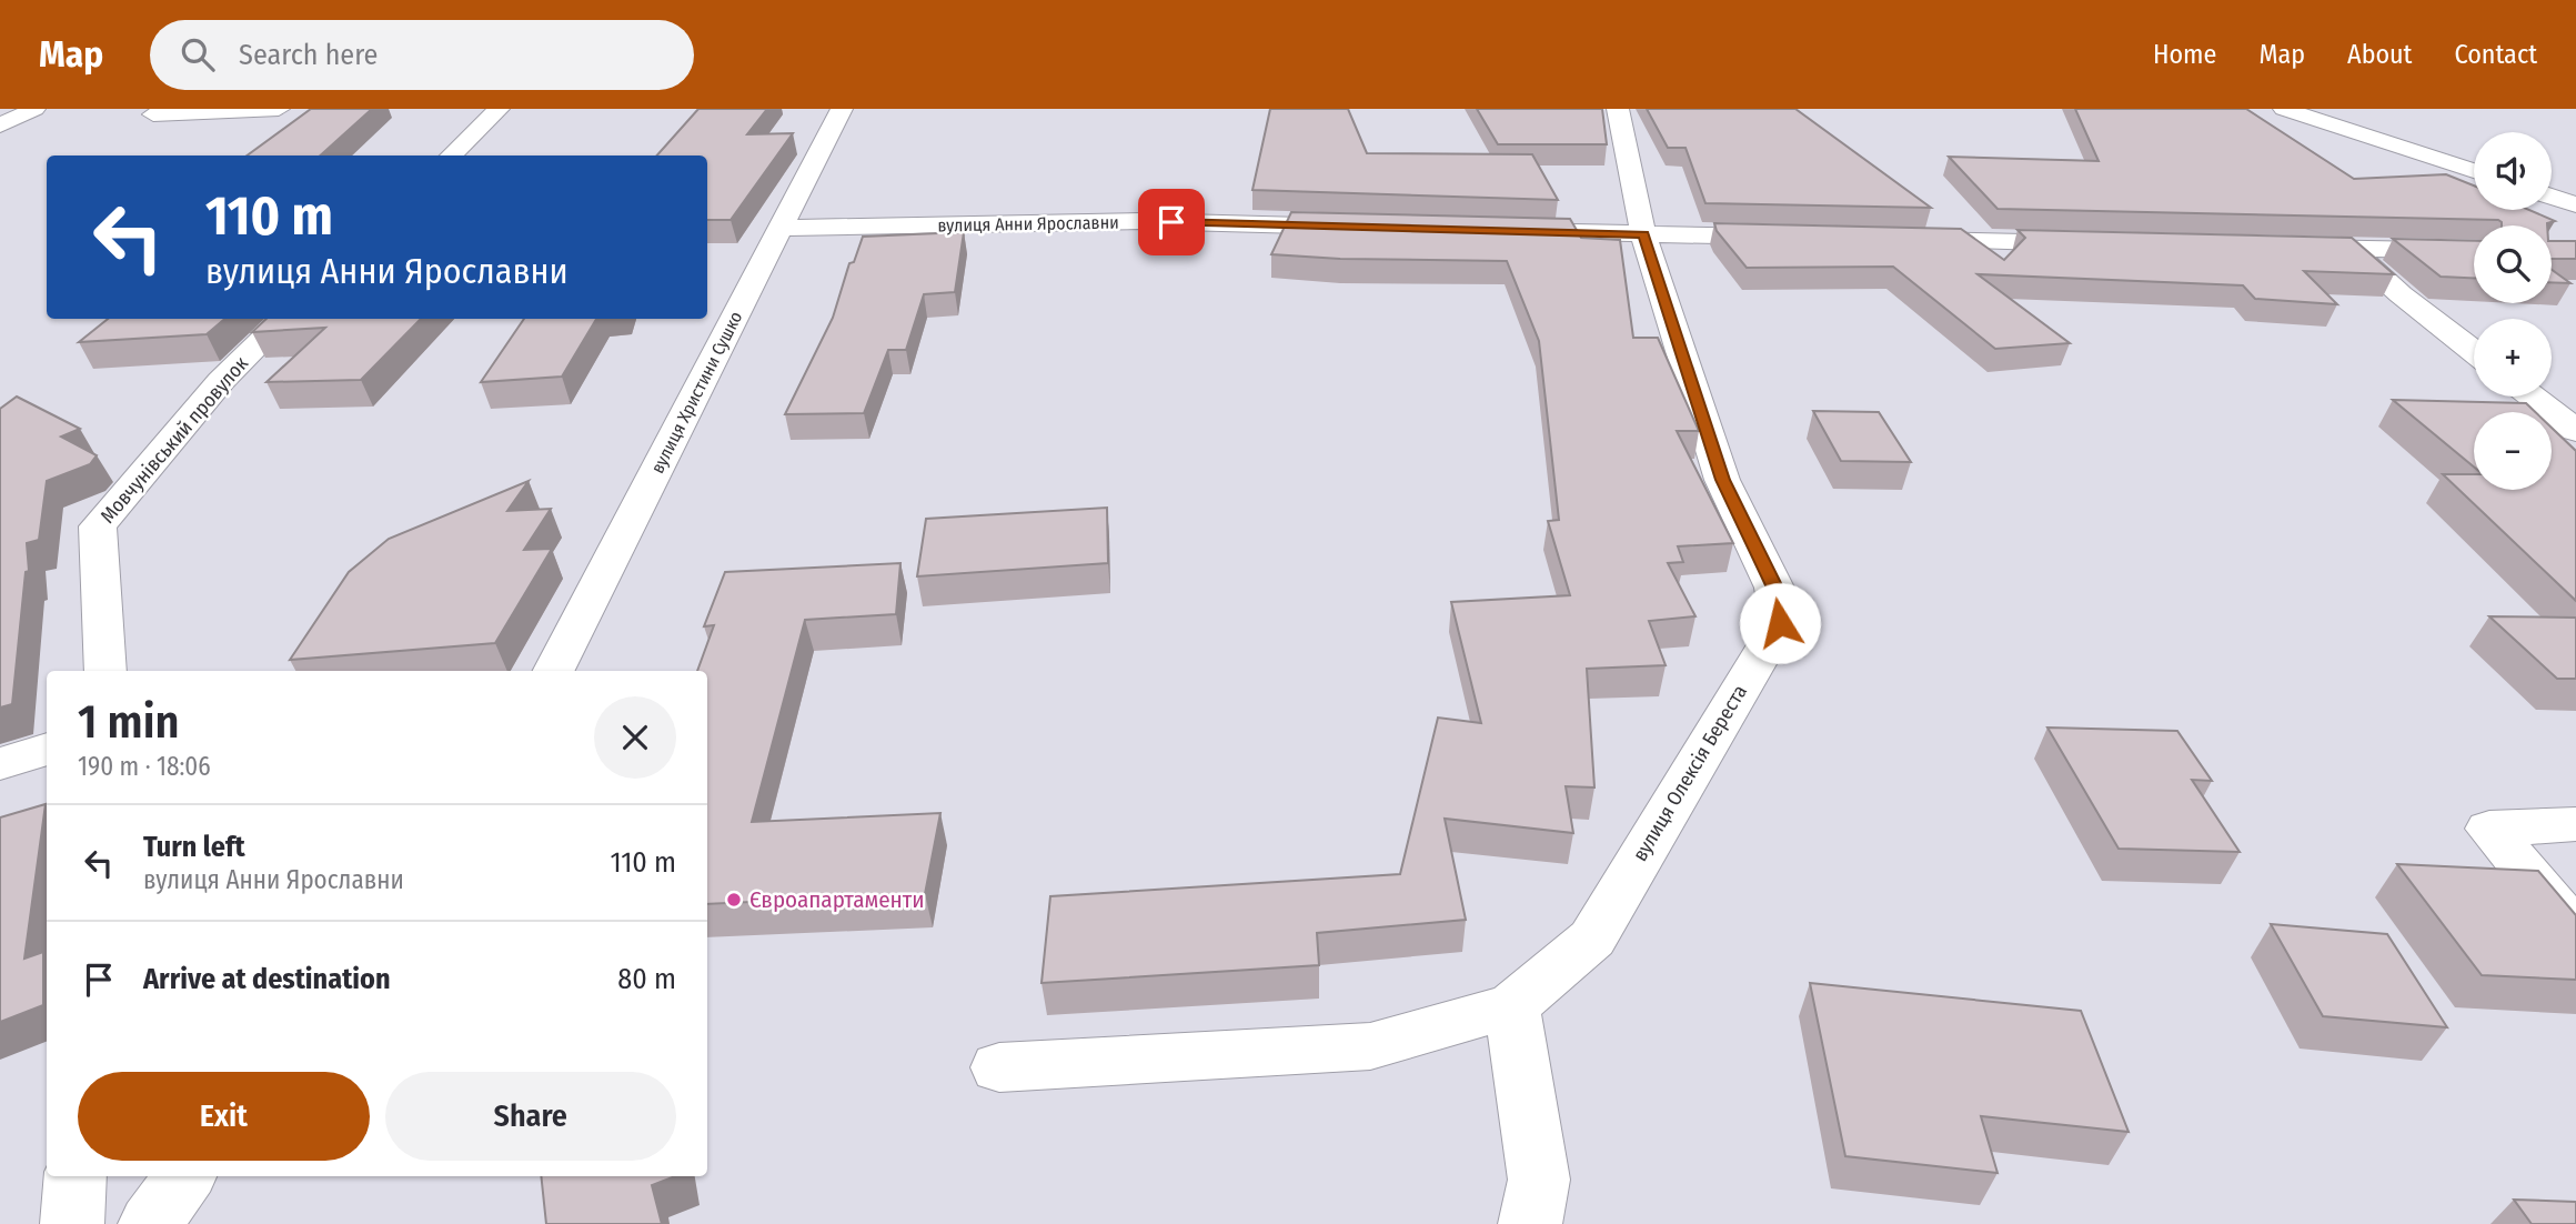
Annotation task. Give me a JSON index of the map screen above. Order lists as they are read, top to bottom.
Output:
{
  "streets": {
    "street": [
      "вулиця Анни Ярославни",
      "вулиця Христини Сушко",
      "Мовчунівський провулок",
      "вулиця Олексія Береста"
    ]
  },
  "crossings": [
    ["вулиця Анни Ярославни", "вулиця Христини Сушко"]
  ],
  "places": ["Євроапартаменти"],
  "page": {
    "header": "Map",
    "search": "Search here",
    "nav": [
      "Home",
      "Map",
      "About",
      "Contact"
    ],
    "map_buttons": ["+", "−"],
    "turn": ["110 m", "вулиця Анни Ярославни"],
    "heading": ["1 min", "190 m · 18:06"],
    "list": [
      {
        "name": "Turn left",
        "note": "вулиця Анни Ярославни",
        "value": "110 m"
      },
      {
        "name": "Arrive at destination",
        "value": "80 m"
      }
    ],
    "buttons": ["Exit", "Share"]
  }
}
